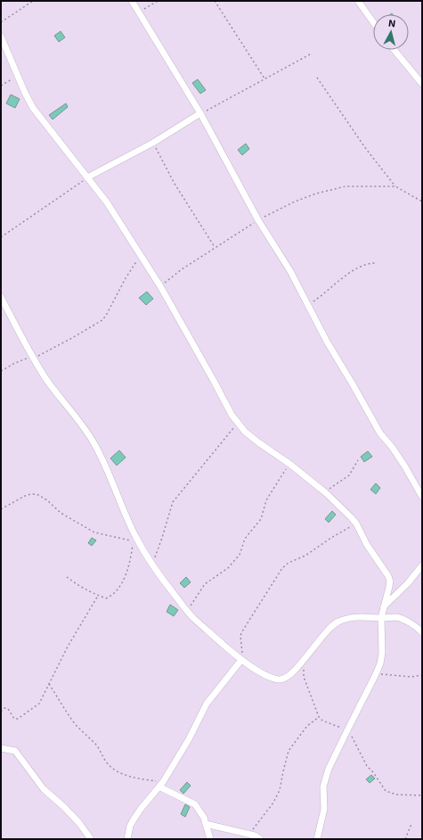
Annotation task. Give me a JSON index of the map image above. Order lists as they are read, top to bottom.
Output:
{
  "north": "top"
}
